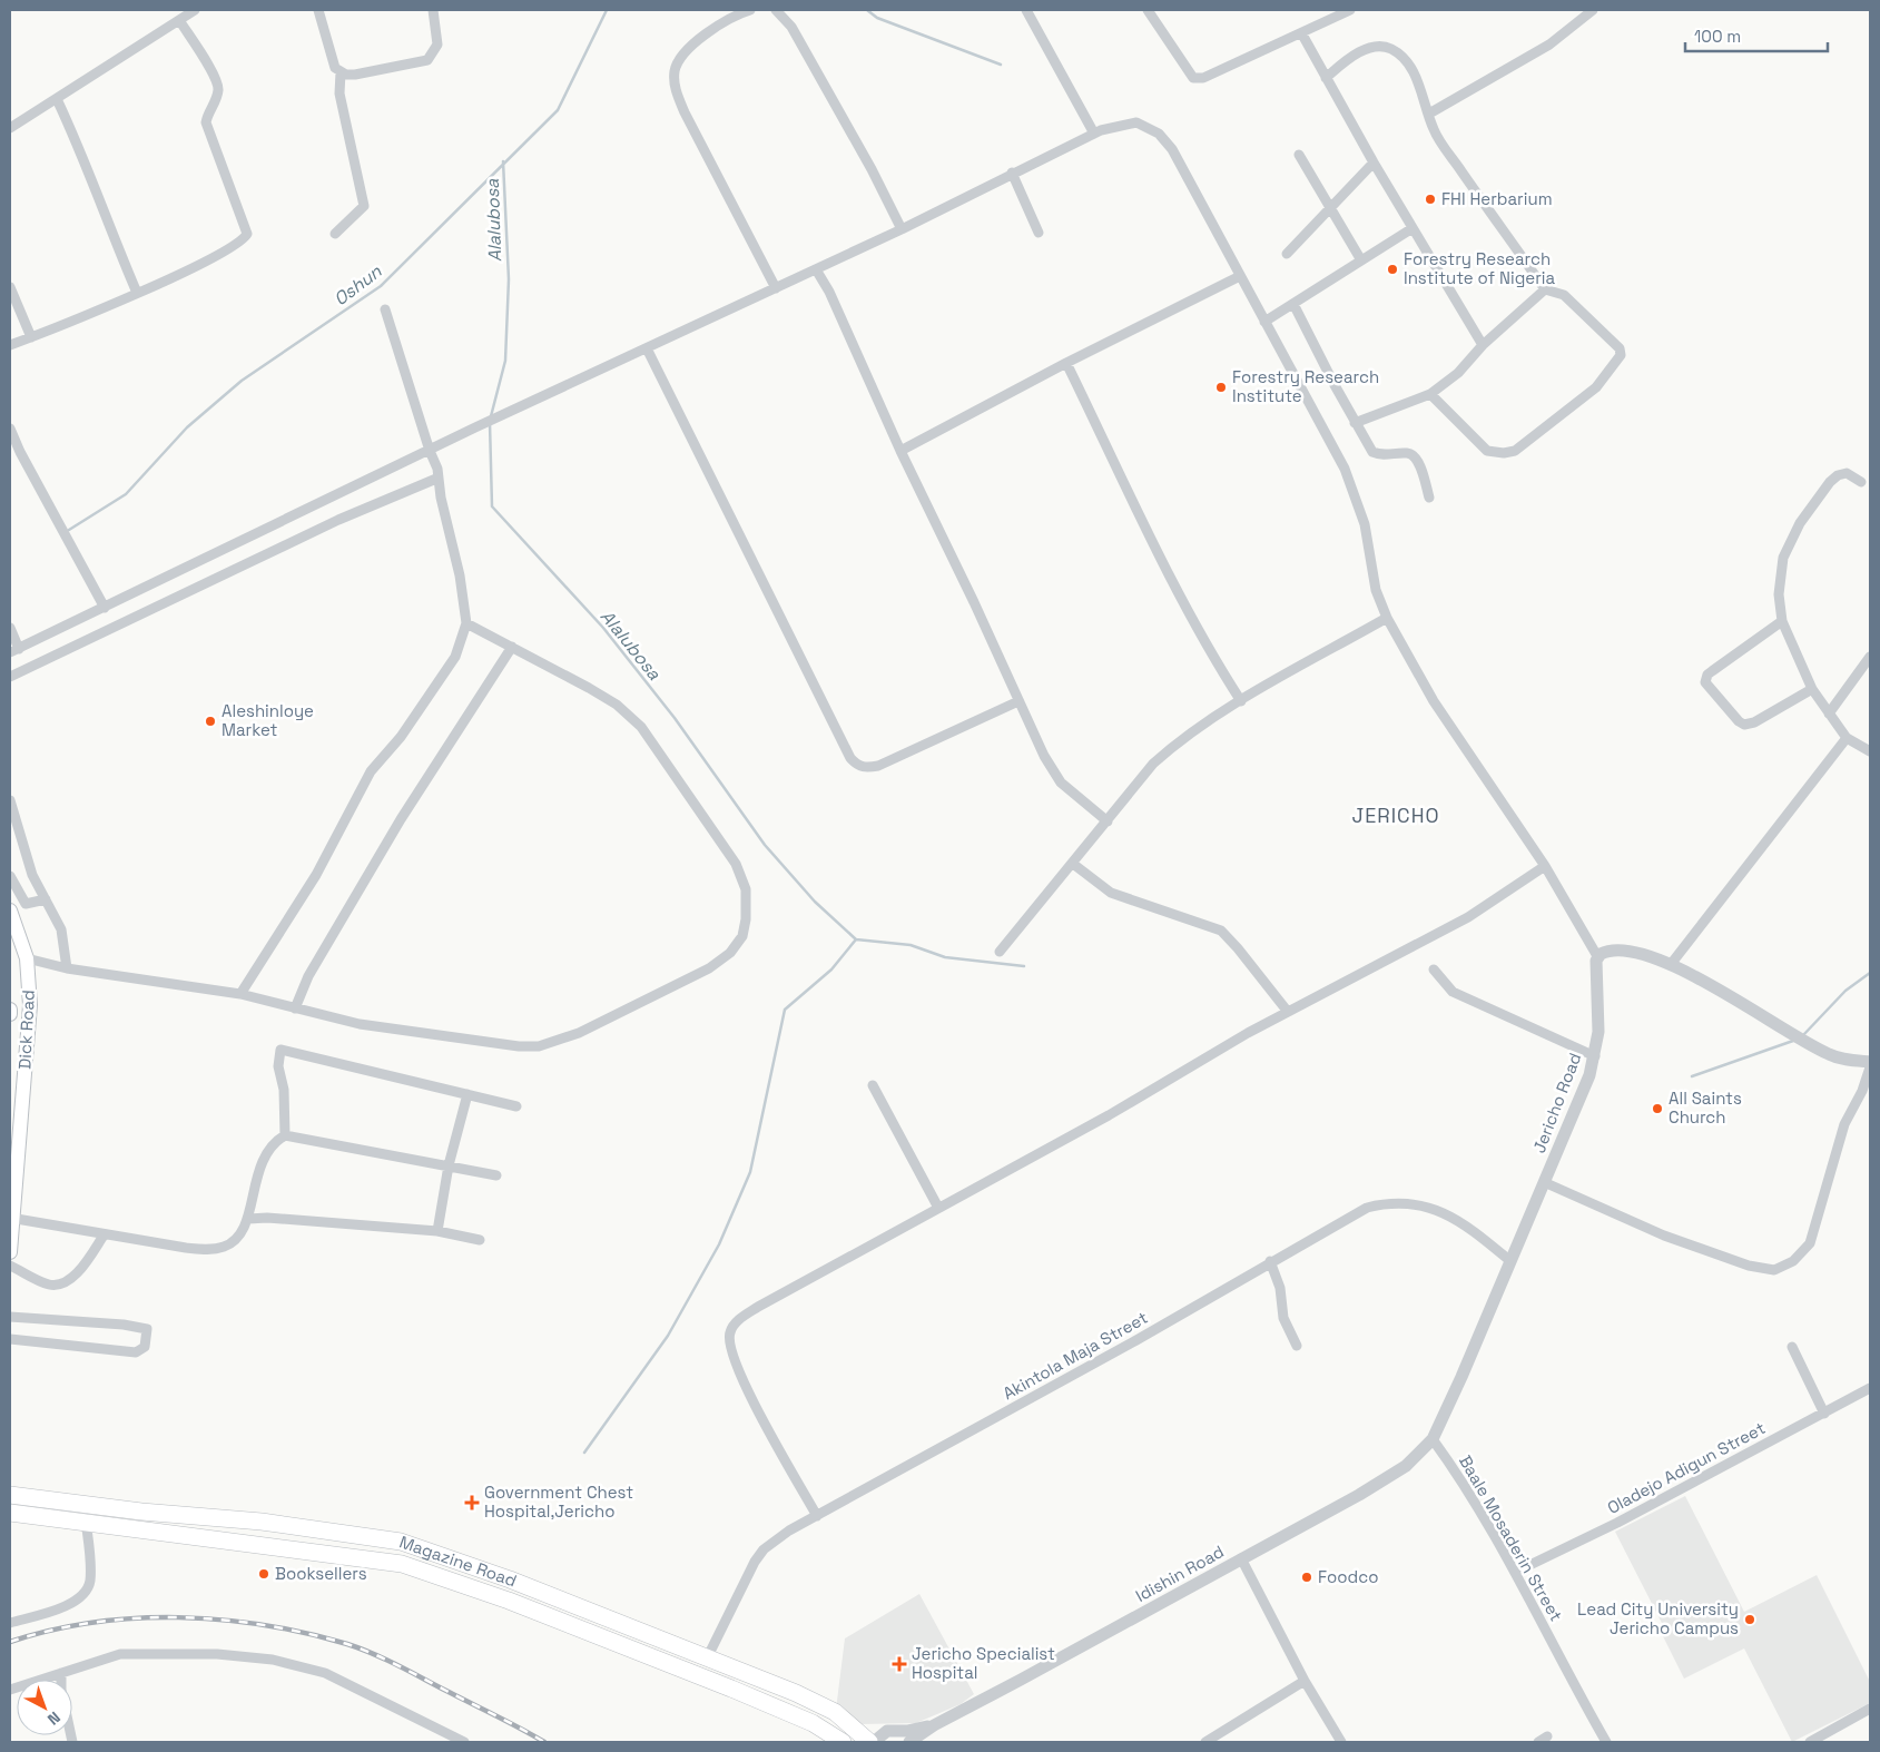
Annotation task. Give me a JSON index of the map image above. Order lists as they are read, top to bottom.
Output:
{
  "streets": {
    "main road": ["Dick Road", "Magazine Road"],
    "street": [
      "Jericho Road",
      "Akintola Maja Street",
      "Oladejo Adigun Street",
      "Baale Mosaderin Street",
      "Idishin Road"
    ]
  },
  "crossings": [
    ["Jericho Road", "Akintola Maja Street"],
    ["Jericho Road", "Baale Mosaderin Street"],
    ["Jericho Road", "Idishin Road"],
    ["Akintola Maja Street", "Magazine Road"],
    ["Oladejo Adigun Street", "Baale Mosaderin Street"],
    ["Baale Mosaderin Street", "Idishin Road"]
  ],
  "districts": ["JERICHO"],
  "water": ["Alalubosa", "Oshun"],
  "places": {
    "other": [
      "FHI Herbarium",
      "Forestry Research Institute of Nigeria",
      "Forestry Research Institute",
      "Aleshinloye Market",
      "All Saints Church",
      "Booksellers",
      "Foodco",
      "Lead City University Jericho Campus"
    ],
    "health": ["Government Chest Hospital,Jericho", "Jericho Specialist Hospital"]
  },
  "scale_bar": "100 m",
  "north": "bottom right"
}
